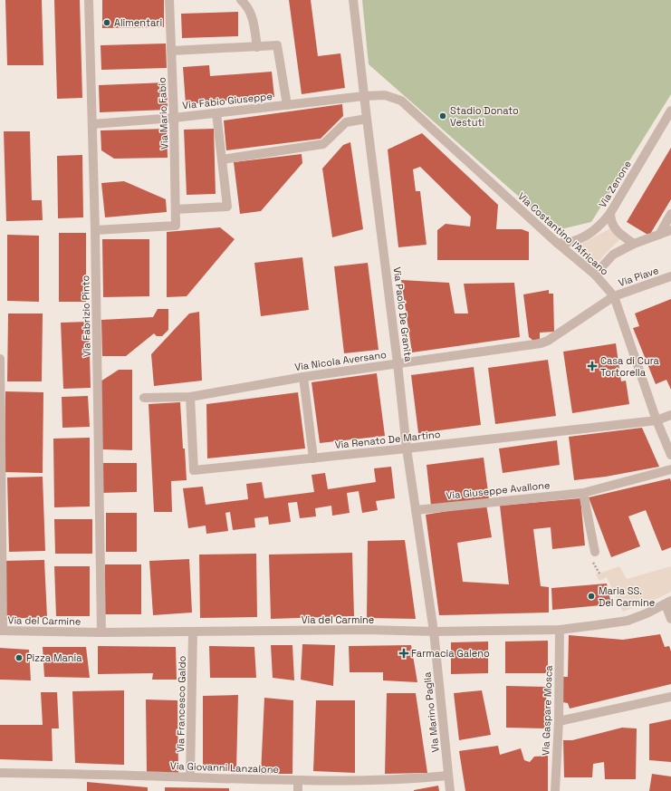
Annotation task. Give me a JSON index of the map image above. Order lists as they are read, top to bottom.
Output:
{
  "streets": {
    "street": [
      "Via Fabio Giuseppe",
      "Via Mario Fabio",
      "Via Zenone",
      "Via Costantino l'Africano",
      "Via Piave",
      "Via Paolo De Granita",
      "Via Fabrizio Pinto",
      "Via Nicola Aversano",
      "Via Renato De Martino",
      "Via Giuseppe Avallone",
      "Via del Carmine",
      "Via Francesco Galdo",
      "Via Gaspare Mosca",
      "Via Marino Paglia",
      "Via Giovanni Lanzalone"
    ]
  },
  "crossings": [
    ["Via Fabio Giuseppe", "Via Mario Fabio"],
    ["Via Fabio Giuseppe", "Via Costantino l'Africano"],
    ["Via Fabio Giuseppe", "Via Paolo De Granita"],
    ["Via Fabio Giuseppe", "Via Fabrizio Pinto"],
    ["Via Mario Fabio", "Via Fabrizio Pinto"],
    ["Via Zenone", "Via Costantino l'Africano"],
    ["Via Costantino l'Africano", "Via Piave"],
    ["Via Costantino l'Africano", "Via Paolo De Granita"],
    ["Via Costantino l'Africano", "Via Nicola Aversano"],
    ["Via Costantino l'Africano", "Via Renato De Martino"],
    ["Via Piave", "Via Nicola Aversano"],
    ["Via Paolo De Granita", "Via Nicola Aversano"],
    ["Via Paolo De Granita", "Via Renato De Martino"],
    ["Via Paolo De Granita", "Via Giuseppe Avallone"],
    ["Via Paolo De Granita", "Via del Carmine"],
    ["Via Paolo De Granita", "Via Marino Paglia"],
    ["Via Fabrizio Pinto", "Via del Carmine"],
    ["Via Nicola Aversano", "Via Renato De Martino"],
    ["Via del Carmine", "Via Francesco Galdo"],
    ["Via del Carmine", "Via Gaspare Mosca"],
    ["Via del Carmine", "Via Marino Paglia"],
    ["Via Francesco Galdo", "Via Giovanni Lanzalone"],
    ["Via Marino Paglia", "Via Giovanni Lanzalone"]
  ],
  "places": {
    "other": [
      "Alimentari",
      "Stadio Donato Vestuti",
      "Maria SS. Del Carmine",
      "Pizza Mania"
    ],
    "health": ["Casa di Cura Tortorella", "Farmacia Galeno"]
  }
}
